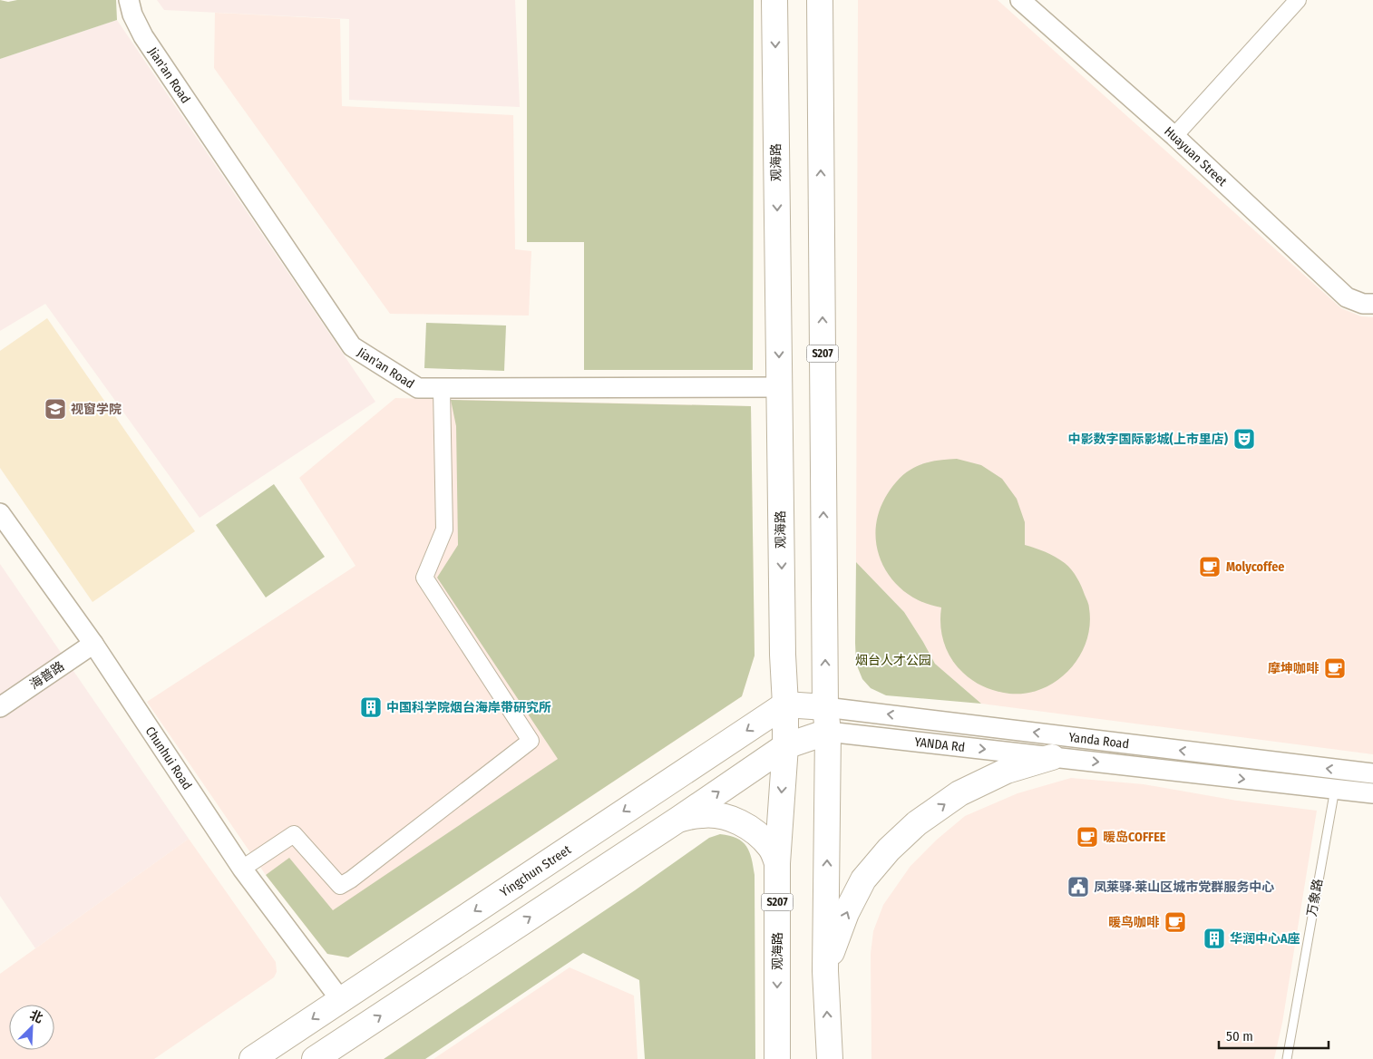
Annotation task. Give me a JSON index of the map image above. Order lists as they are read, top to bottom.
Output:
{
  "streets": {
    "main road": ["观海路", "S207", "Yingchun Street"],
    "street": [
      "Jian'an Road",
      "Huayuan Street",
      "海普路",
      "Yanda Road",
      "YANDA Rd",
      "Chunhui Road"
    ],
    "lane": ["万象路"]
  },
  "crossings": [
    ["Jian'an Road", "观海路"],
    ["观海路", "Yingchun Street"],
    ["S207", "Yanda Road"],
    ["S207", "YANDA Rd"],
    ["海普路", "Chunhui Road"],
    ["Yanda Road", "YANDA Rd"],
    ["Yanda Road", "万象路"],
    ["Chunhui Road", "Yingchun Street"]
  ],
  "one_way": ["YANDA Rd"],
  "parks": ["烟台人才公园"],
  "places": {
    "school or university": ["视窗学院"],
    "theatre": ["中影数字国际影城(上市里店)"],
    "cafe": [
      "Molycoffee",
      "摩坤咖啡",
      "暖岛COFFEE",
      "暖鸟咖啡"
    ],
    "building": ["中国科学院烟台海岸带研究所", "华润中心A座"],
    "public building": ["凤莱驿·莱山区城市党群服务中心"]
  },
  "scale_bar": "50 m",
  "north": "top right"
}
